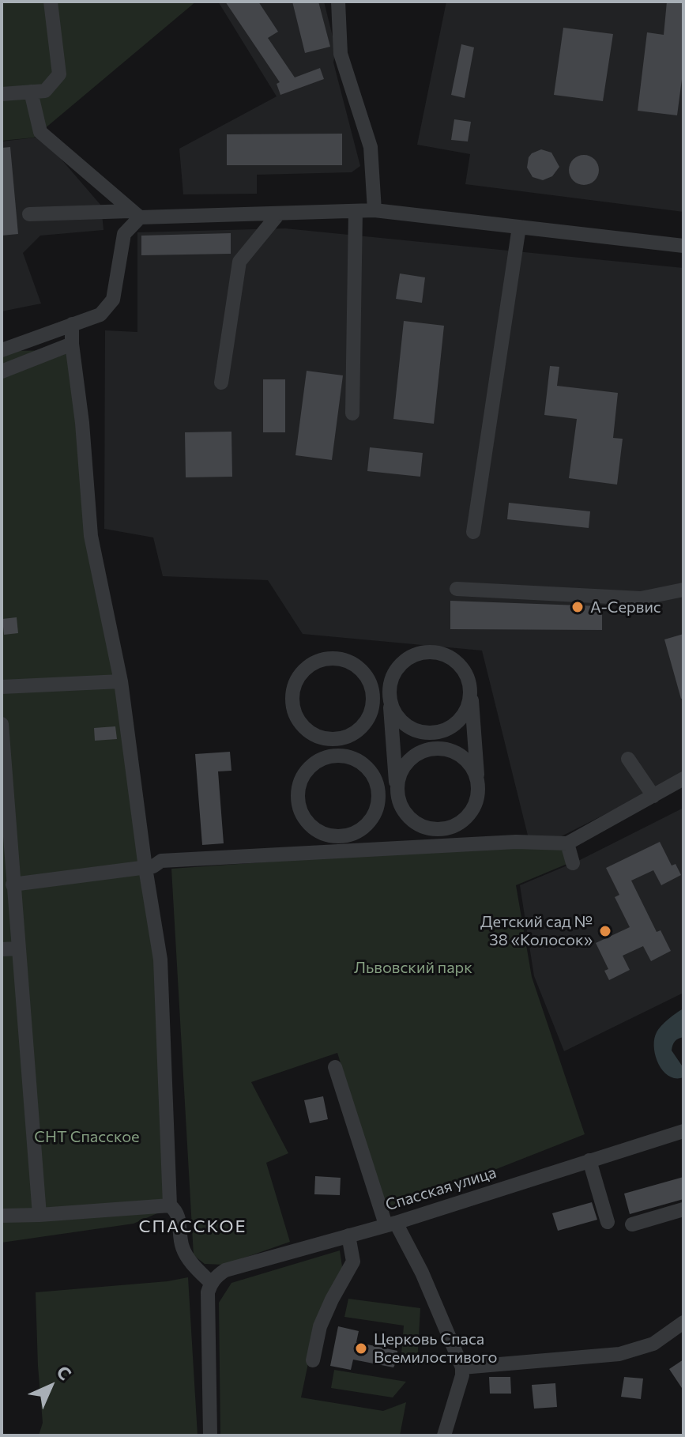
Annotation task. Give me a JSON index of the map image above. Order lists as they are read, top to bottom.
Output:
{
  "streets": {
    "street": ["Спасская улица"]
  },
  "districts": ["СПАССКОЕ"],
  "parks": ["Львовский парк", "СНТ Спасское"],
  "places": ["A-Сервис", "Детский сад № 38 «Колосок»", "Церковь Спаса Всемилостивого"],
  "north": "top right"
}
